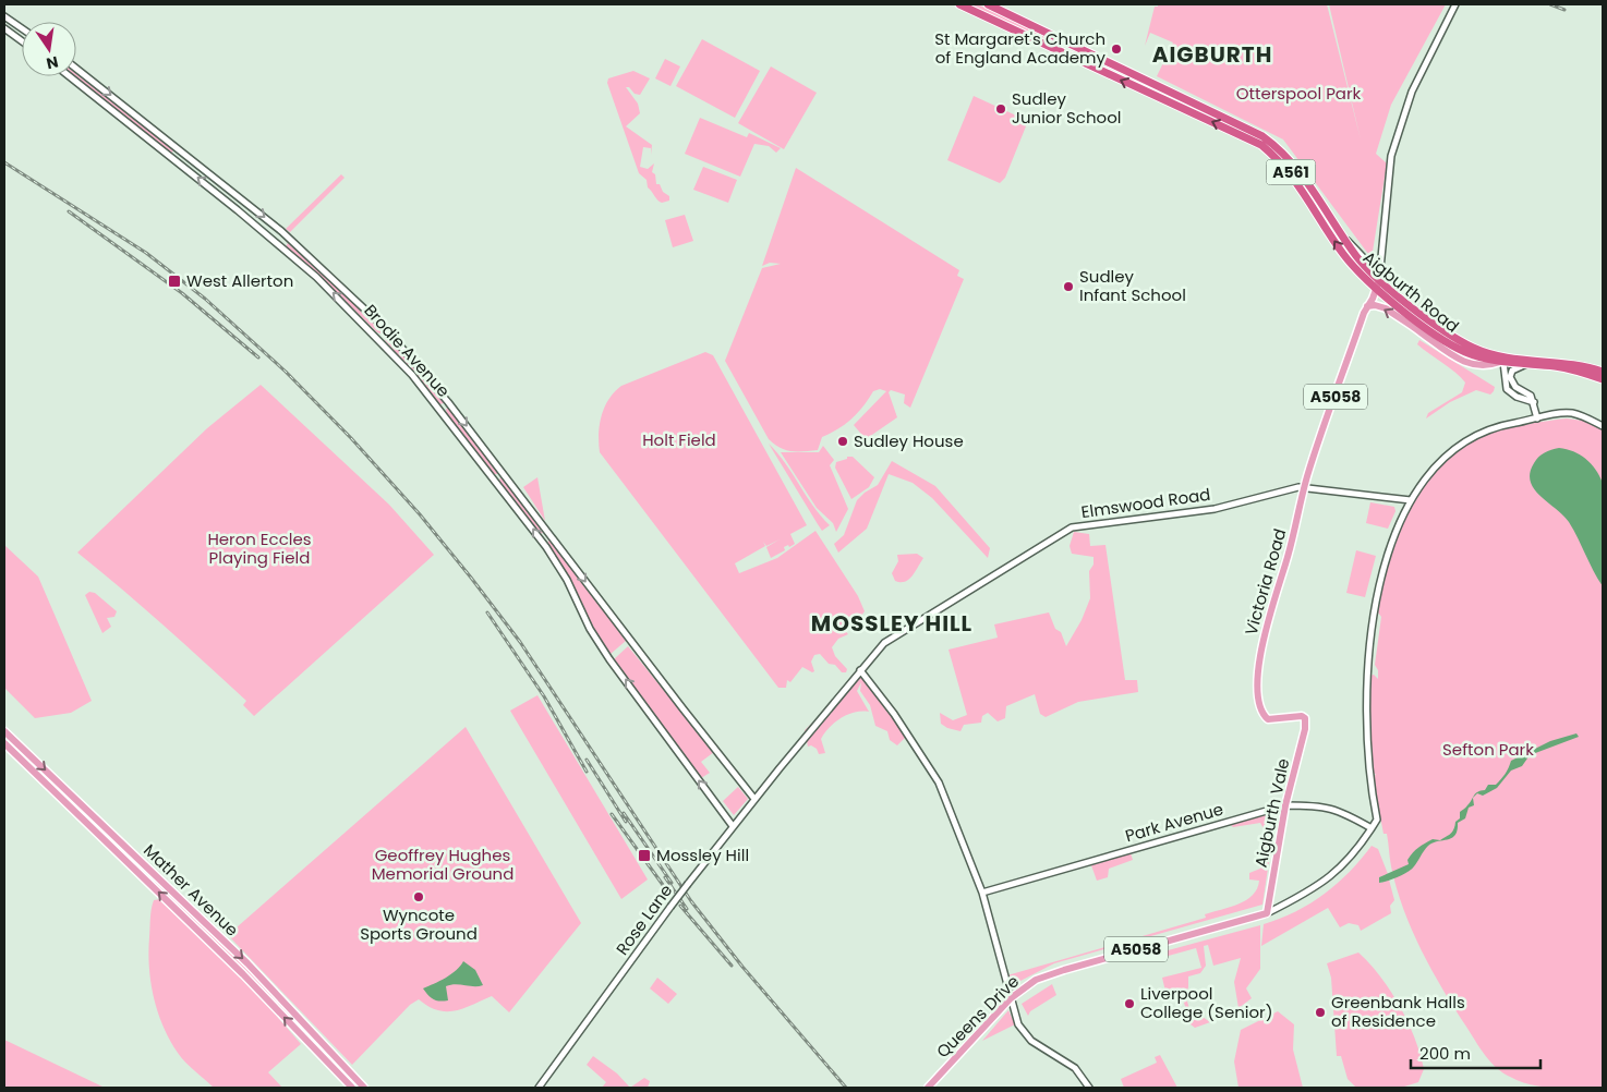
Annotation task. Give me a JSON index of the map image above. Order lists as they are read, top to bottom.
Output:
{
  "streets": {
    "highway": ["A561", "Aigburth Road"],
    "main road": [
      "A5058",
      "Victoria Road",
      "Aigburth Vale",
      "Mather Avenue",
      "Queens Drive"
    ],
    "street": [
      "Brodie Avenue",
      "Elmswood Road",
      "Park Avenue",
      "Rose Lane"
    ]
  },
  "crossings": [
    ["Aigburth Road", "A5058"],
    ["Brodie Avenue", "Rose Lane"],
    ["A5058", "Elmswood Road"],
    ["A5058", "Victoria Road"],
    ["Elmswood Road", "Victoria Road"],
    ["Elmswood Road", "Rose Lane"],
    ["Victoria Road", "Aigburth Vale"],
    ["Aigburth Vale", "Park Avenue"],
    ["Aigburth Vale", "Queens Drive"],
    ["Park Avenue", "Queens Drive"]
  ],
  "districts": ["AIGBURTH", "MOSSLEY HILL"],
  "parks": [
    "Otterspool Park",
    "Holt Field",
    "Heron Eccles Playing Field",
    "Sefton Park",
    "Geoffrey Hughes Memorial Ground"
  ],
  "places": {
    "other": [
      "St Margaret's Church of England Academy",
      "Sudley Junior School",
      "Sudley Infant School",
      "Sudley House",
      "Wyncote Sports Ground",
      "Liverpool College (Senior)",
      "Greenbank Halls of Residence"
    ],
    "transit": ["West Allerton", "Mossley Hill"]
  },
  "scale_bar": "200 m",
  "north": "bottom"
}
